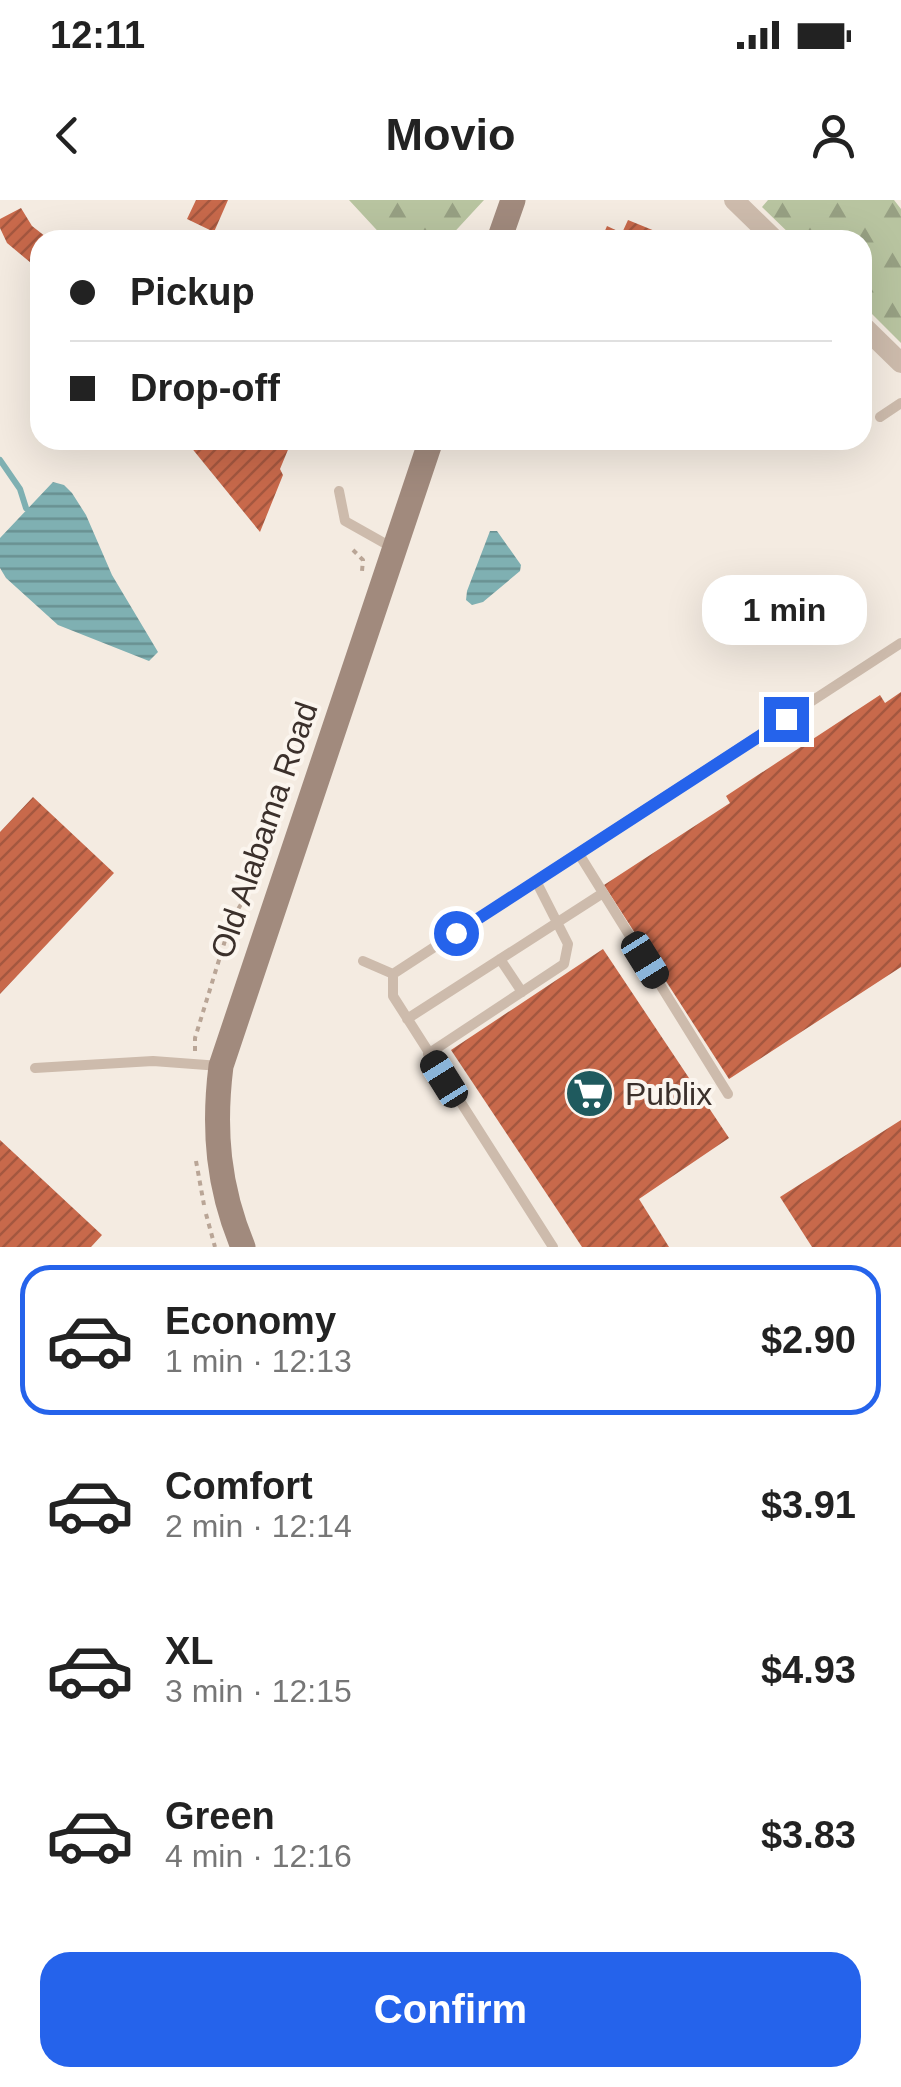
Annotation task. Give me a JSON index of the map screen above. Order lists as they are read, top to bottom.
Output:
{
  "streets": {
    "street": ["Old Alabama Road"]
  },
  "places": {
    "supermarket": ["Publix"]
  },
  "page": {
    "status": "12:11",
    "header": "Movio",
    "banner": ["Pickup", "Drop-off"],
    "bubble": "1 min",
    "list": [
      {
        "name": "Economy",
        "note": "1 min · 12:13",
        "value": "$2.90"
      },
      {
        "name": "Comfort",
        "note": "2 min · 12:14",
        "value": "$3.91"
      },
      {
        "name": "XL",
        "note": "3 min · 12:15",
        "value": "$4.93"
      },
      {
        "name": "Green",
        "note": "4 min · 12:16",
        "value": "$3.83"
      }
    ],
    "buttons": "Confirm"
  }
}
